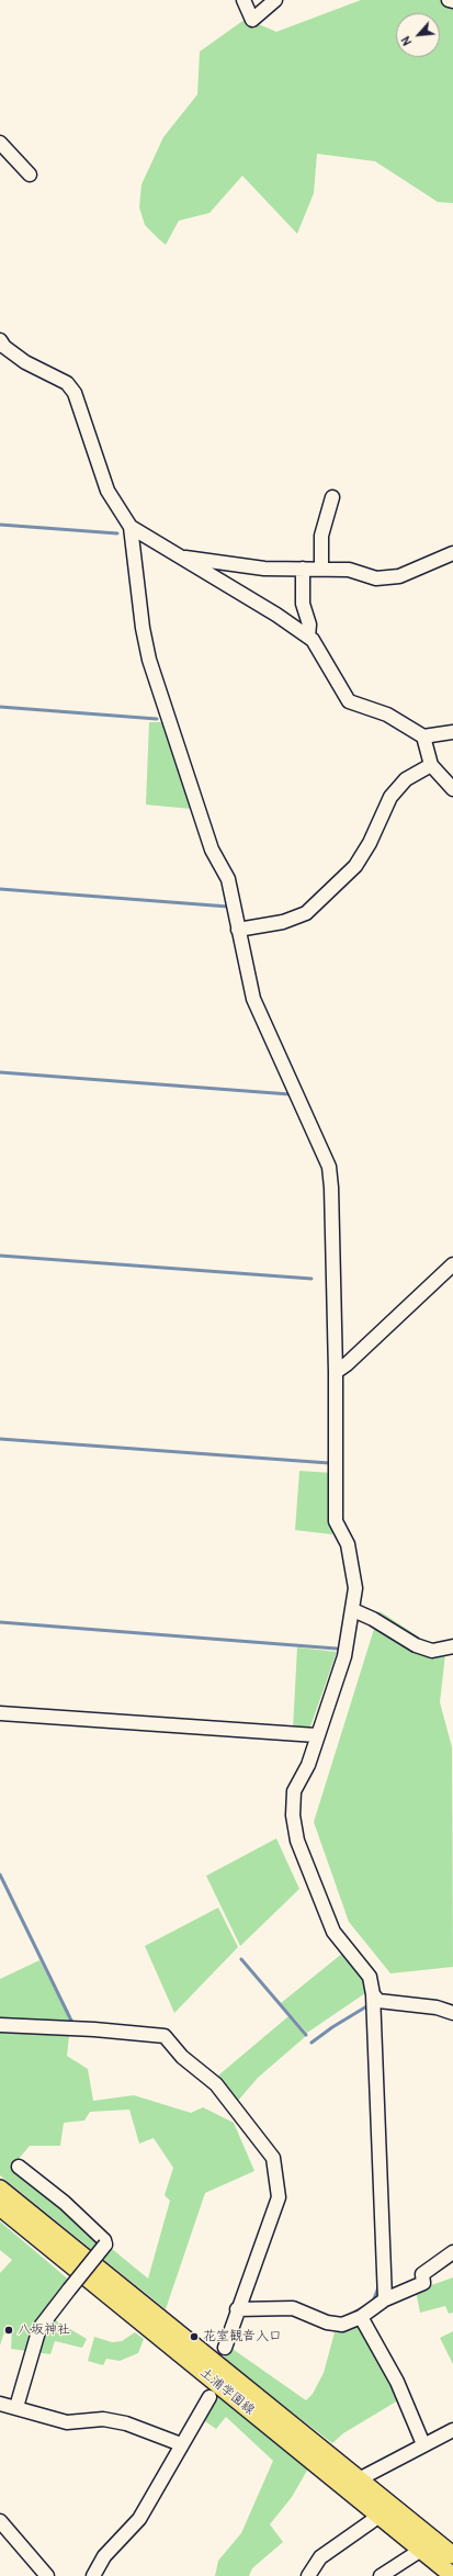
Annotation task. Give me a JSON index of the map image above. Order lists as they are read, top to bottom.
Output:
{
  "streets": {
    "main road": ["土浦学園線"]
  },
  "places": ["八坂神社", "花室観音入口"],
  "north": "bottom left"
}
